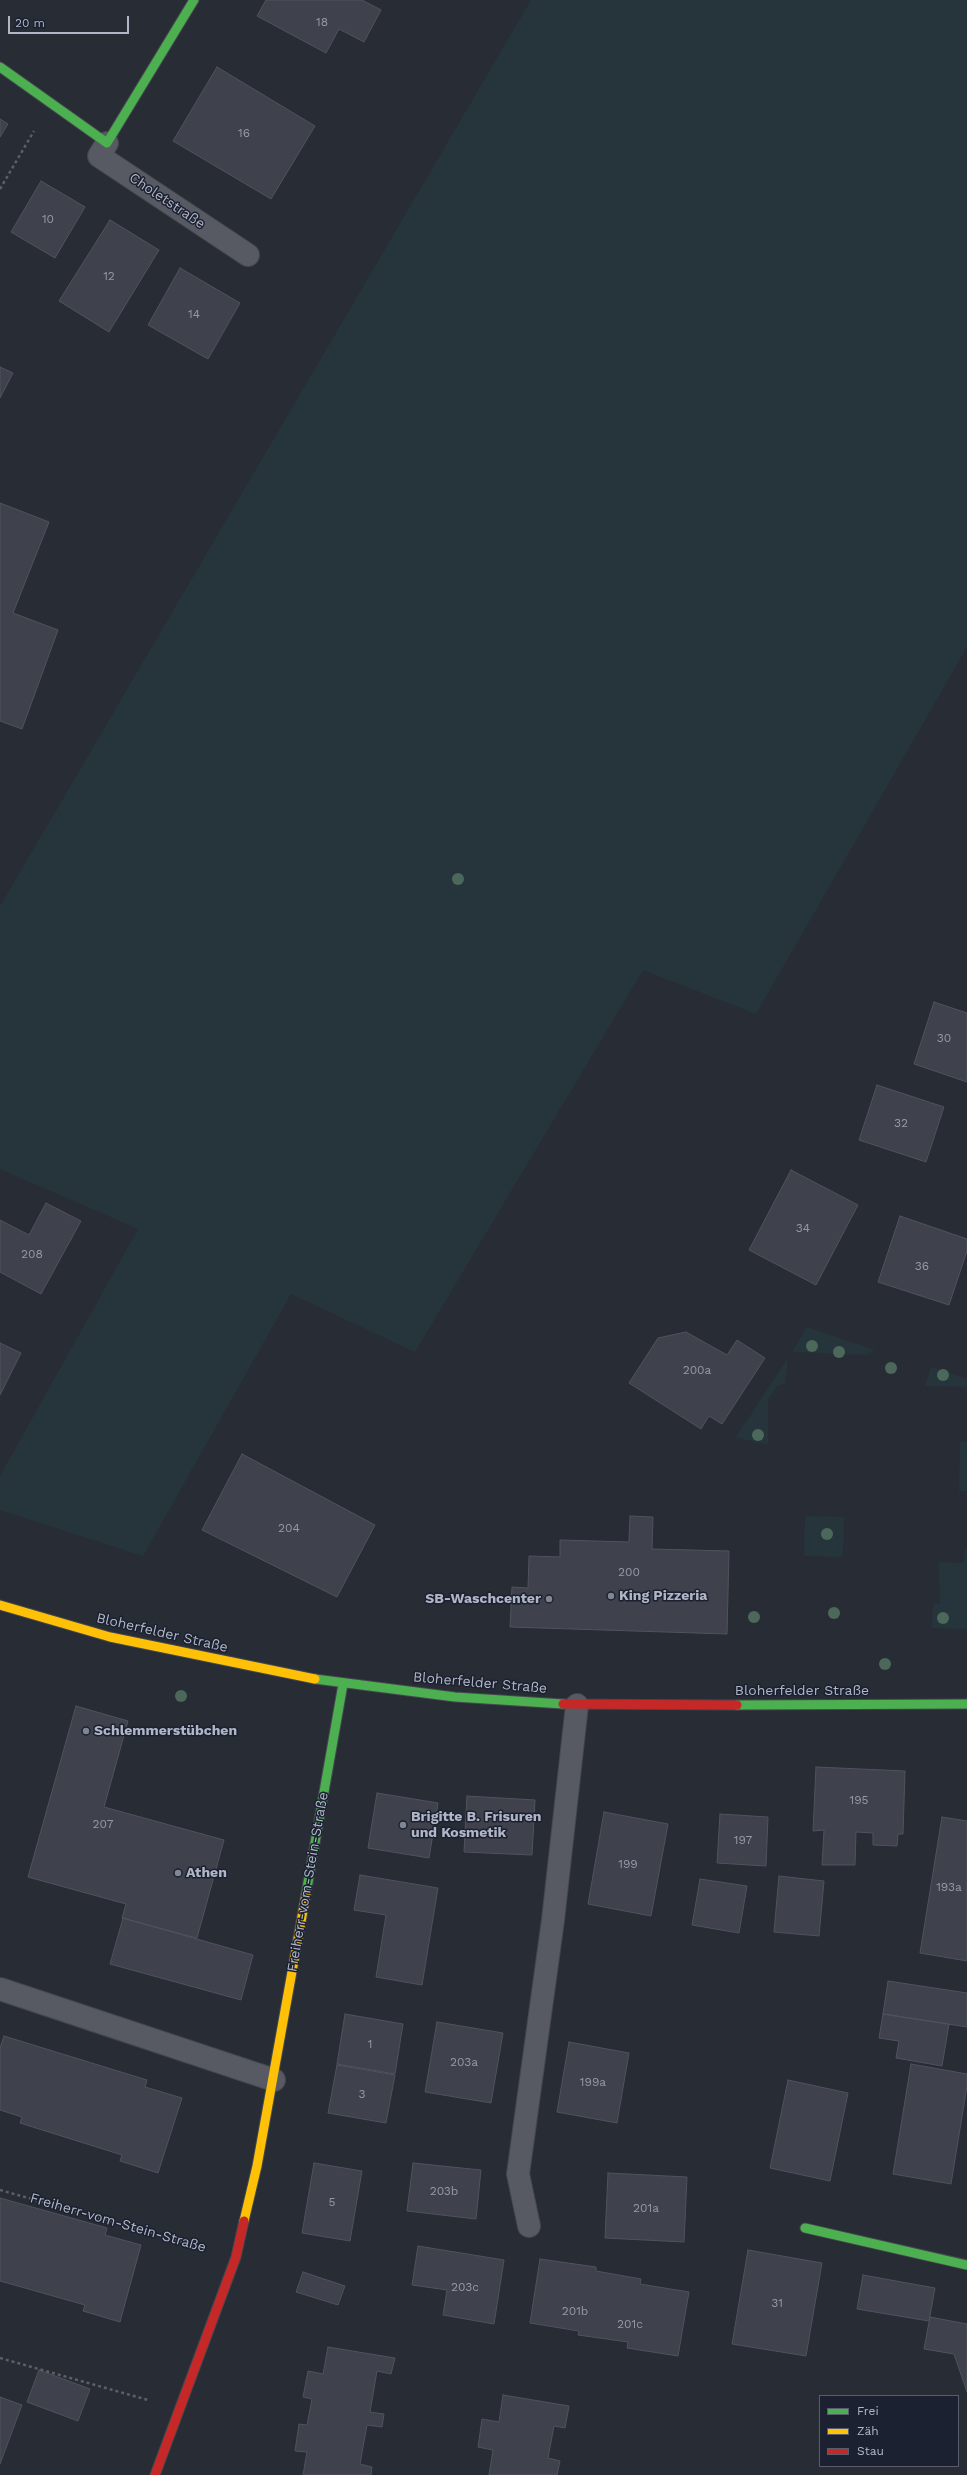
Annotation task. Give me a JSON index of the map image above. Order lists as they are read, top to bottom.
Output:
{
  "streets": {
    "street": ["Choletstraße", "Bloherfelder Straße", "Freiherr-vom-Stein-Straße"]
  },
  "crossings": [
    ["Bloherfelder Straße", "Freiherr-vom-Stein-Straße"]
  ],
  "places": [
    "King Pizzeria",
    "SB-Waschcenter",
    "Schlemmerstübchen",
    "Brigitte B. Frisuren und Kosmetik",
    "Athen"
  ],
  "house_numbers": [
    "18",
    "16",
    "10",
    "12",
    "14",
    "30",
    "32",
    "34",
    "208",
    "36",
    "200a",
    "204",
    "200",
    "195",
    "207",
    "197",
    "199",
    "193a",
    "1",
    "203a",
    "199a",
    "3",
    "203b",
    "5",
    "201a",
    "203c",
    "31",
    "201b",
    "201c"
  ],
  "legend": ["Frei", "Zäh", "Stau"],
  "scale_bar": "20 m"
}
